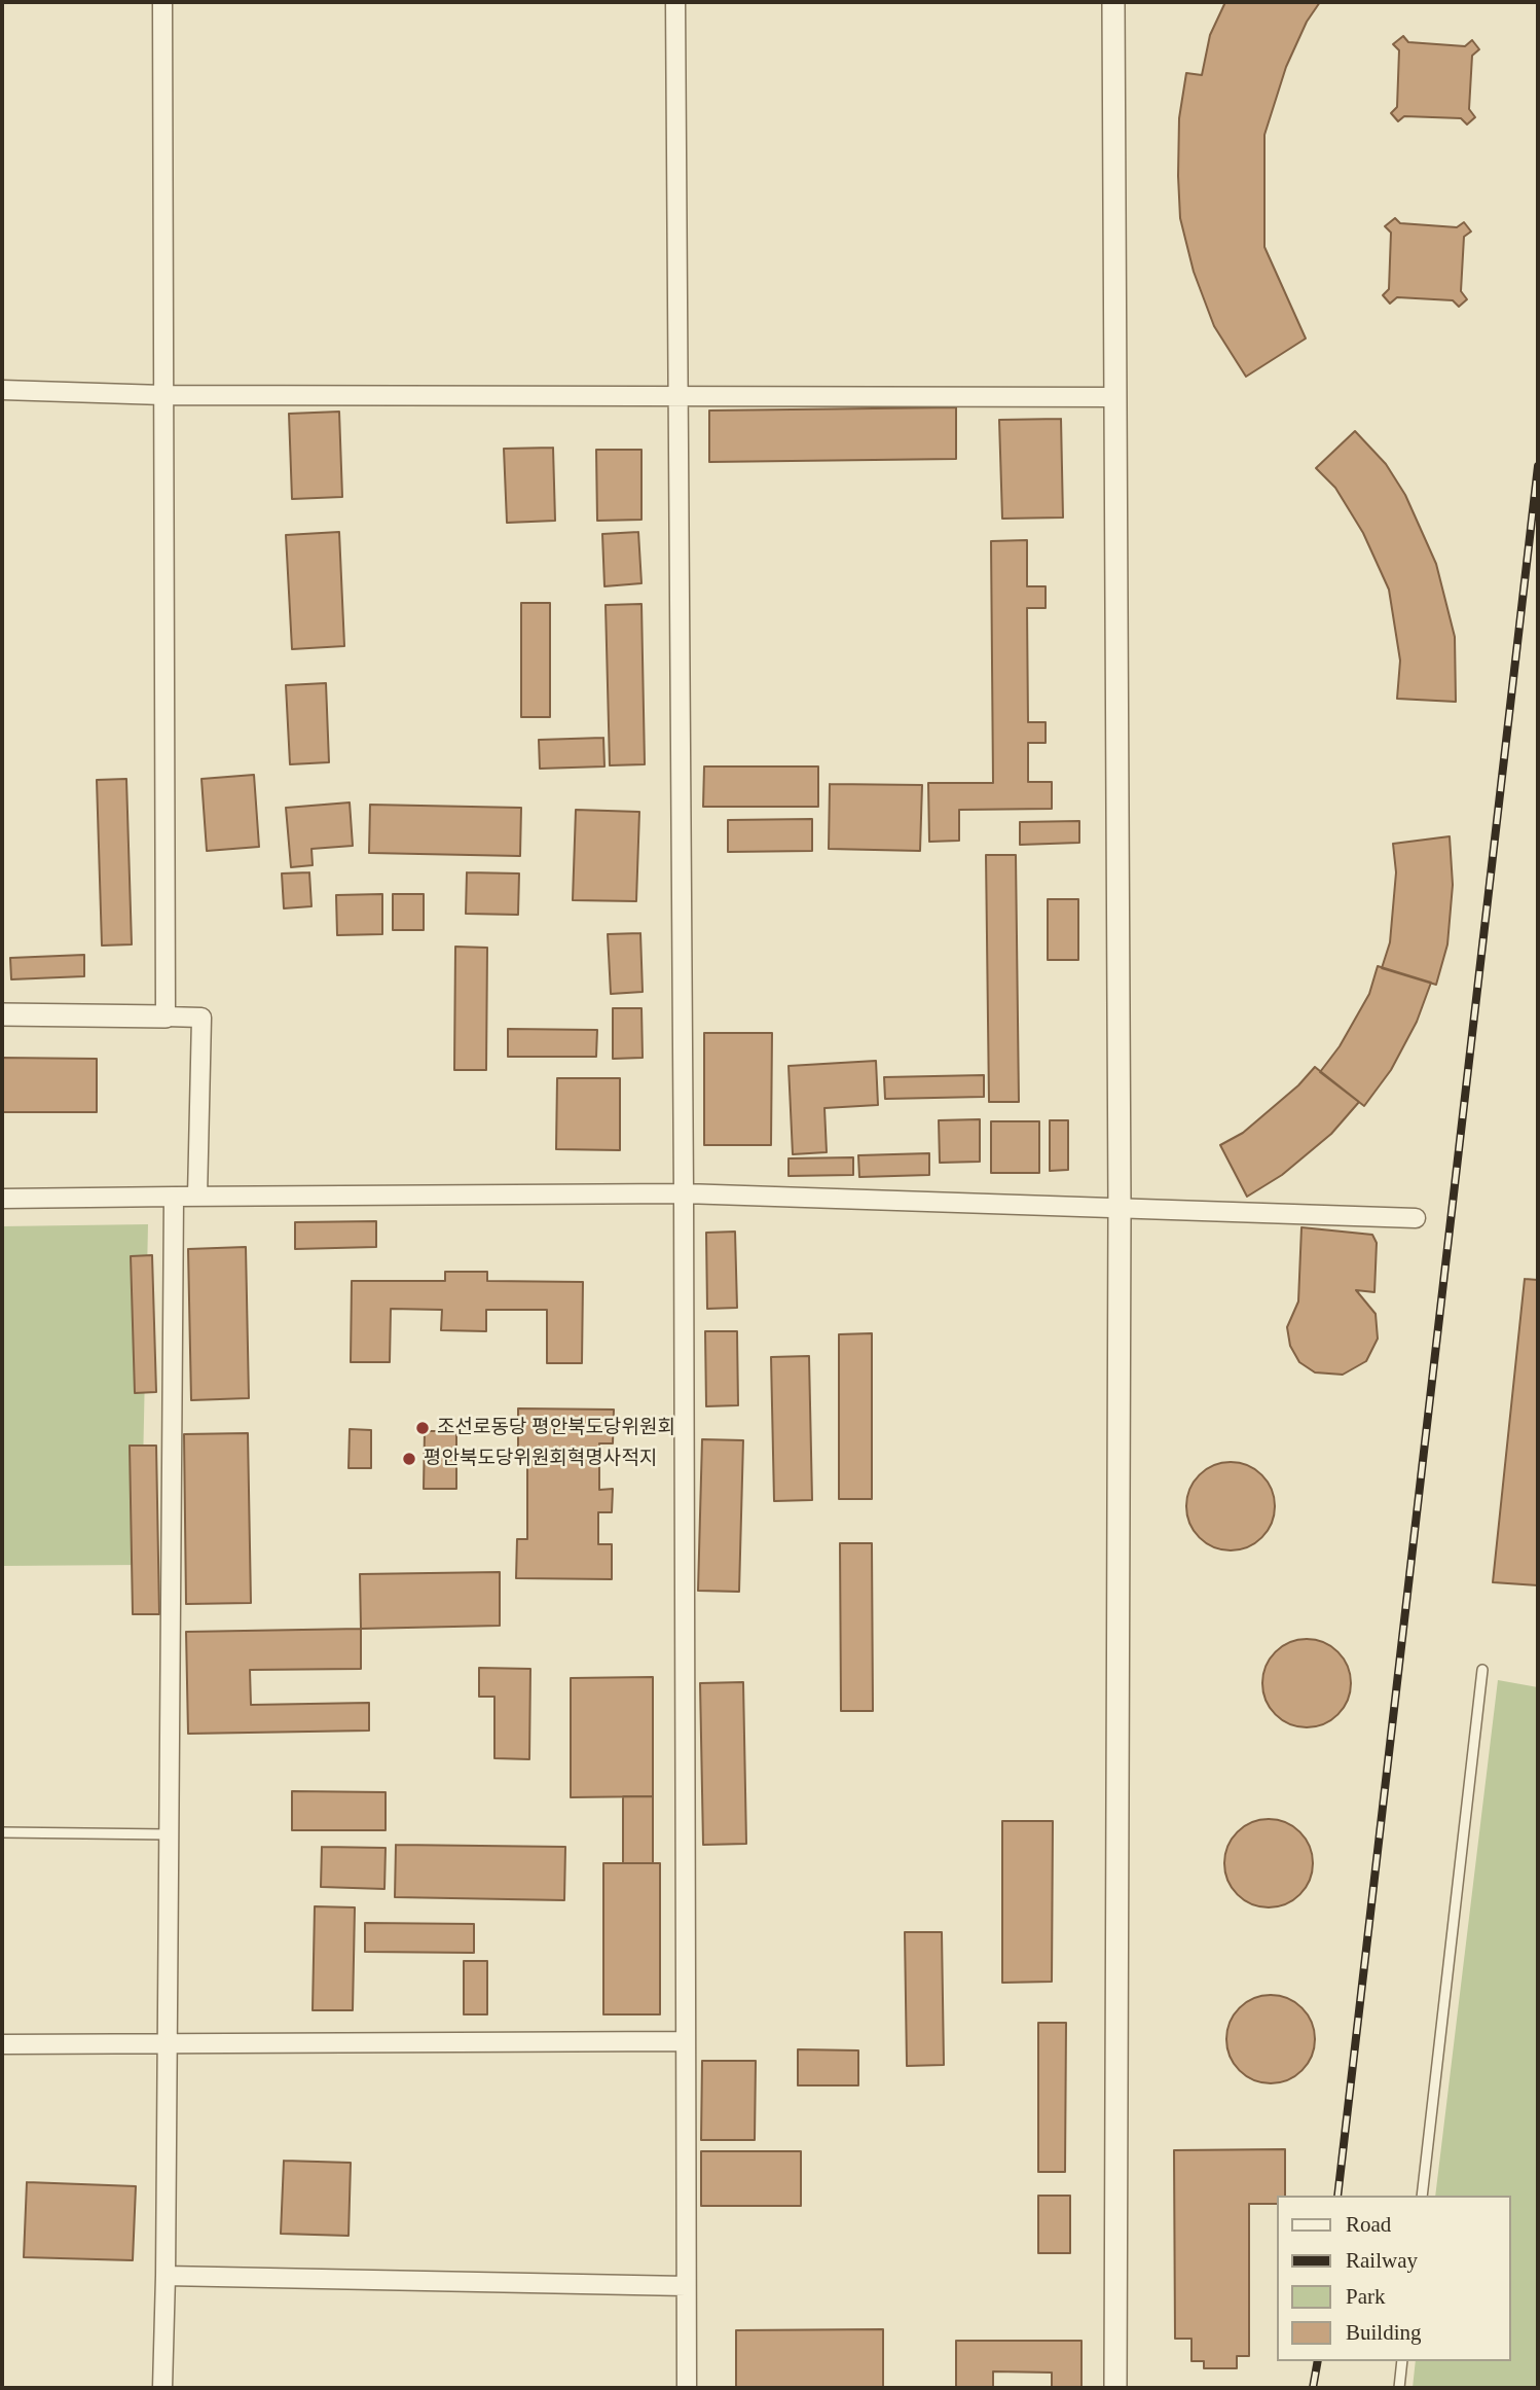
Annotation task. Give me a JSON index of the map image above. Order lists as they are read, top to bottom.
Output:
{
  "places": ["조선로동당 평안북도당위원회", "평안북도당위원회혁명사적지"],
  "legend": [
    "Road",
    "Railway",
    "Park",
    "Building"
  ]
}
